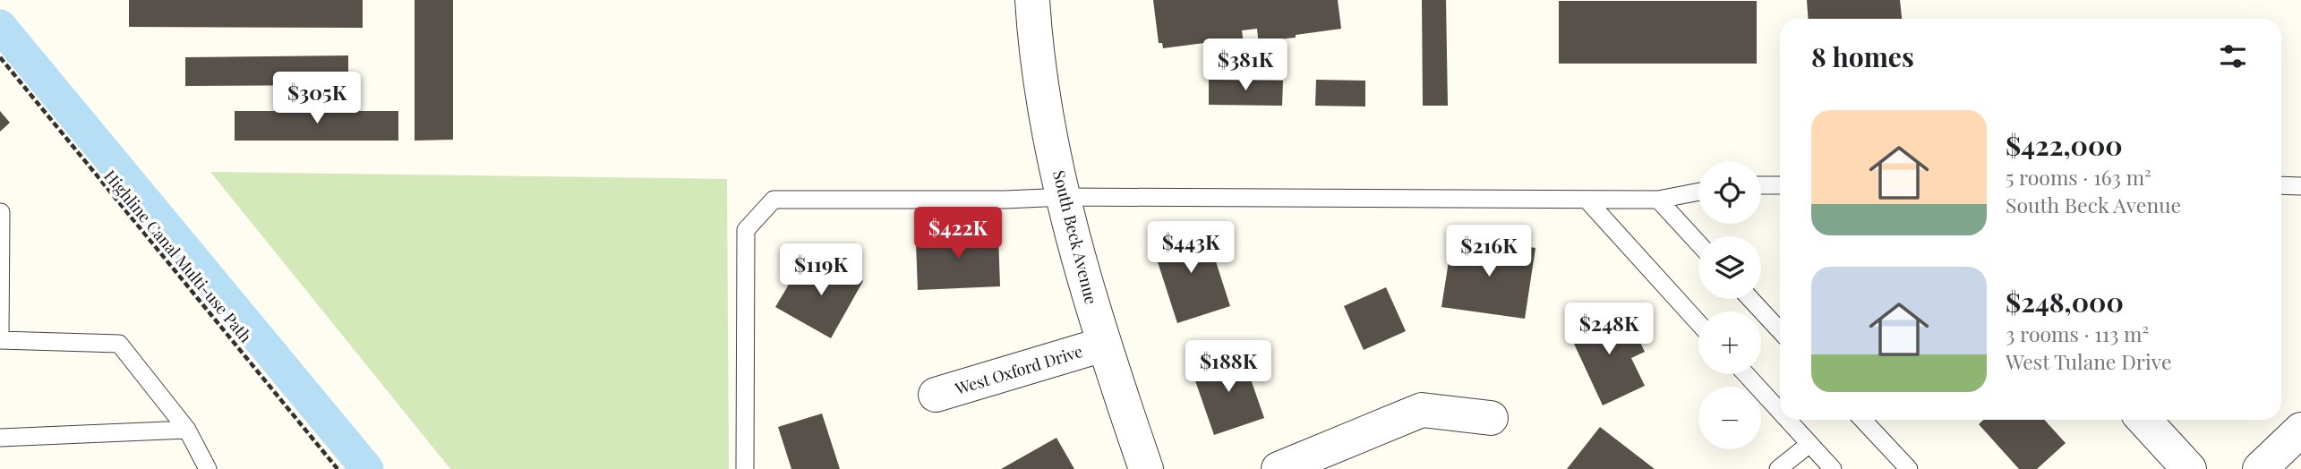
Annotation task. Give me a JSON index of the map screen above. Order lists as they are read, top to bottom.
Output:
{
  "streets": {
    "street": ["South Beck Avenue", "West Oxford Drive"],
    "path": ["Highline Canal Multi-use Path"]
  },
  "crossings": [
    ["South Beck Avenue", "West Oxford Drive"]
  ],
  "page": {
    "heading": "8 homes",
    "price": [
      "$381K",
      "$305K",
      "$422K",
      "$443K",
      "$216K",
      "$119K",
      "$248K",
      "$188K"
    ],
    "list": [
      {
        "name": "$422,000",
        "note": "5 rooms · 163 m² · South Beck Avenue"
      },
      {
        "name": "$248,000",
        "note": "3 rooms · 113 m² · West Tulane Drive"
      }
    ],
    "map_buttons": ["+", "−"]
  }
}
